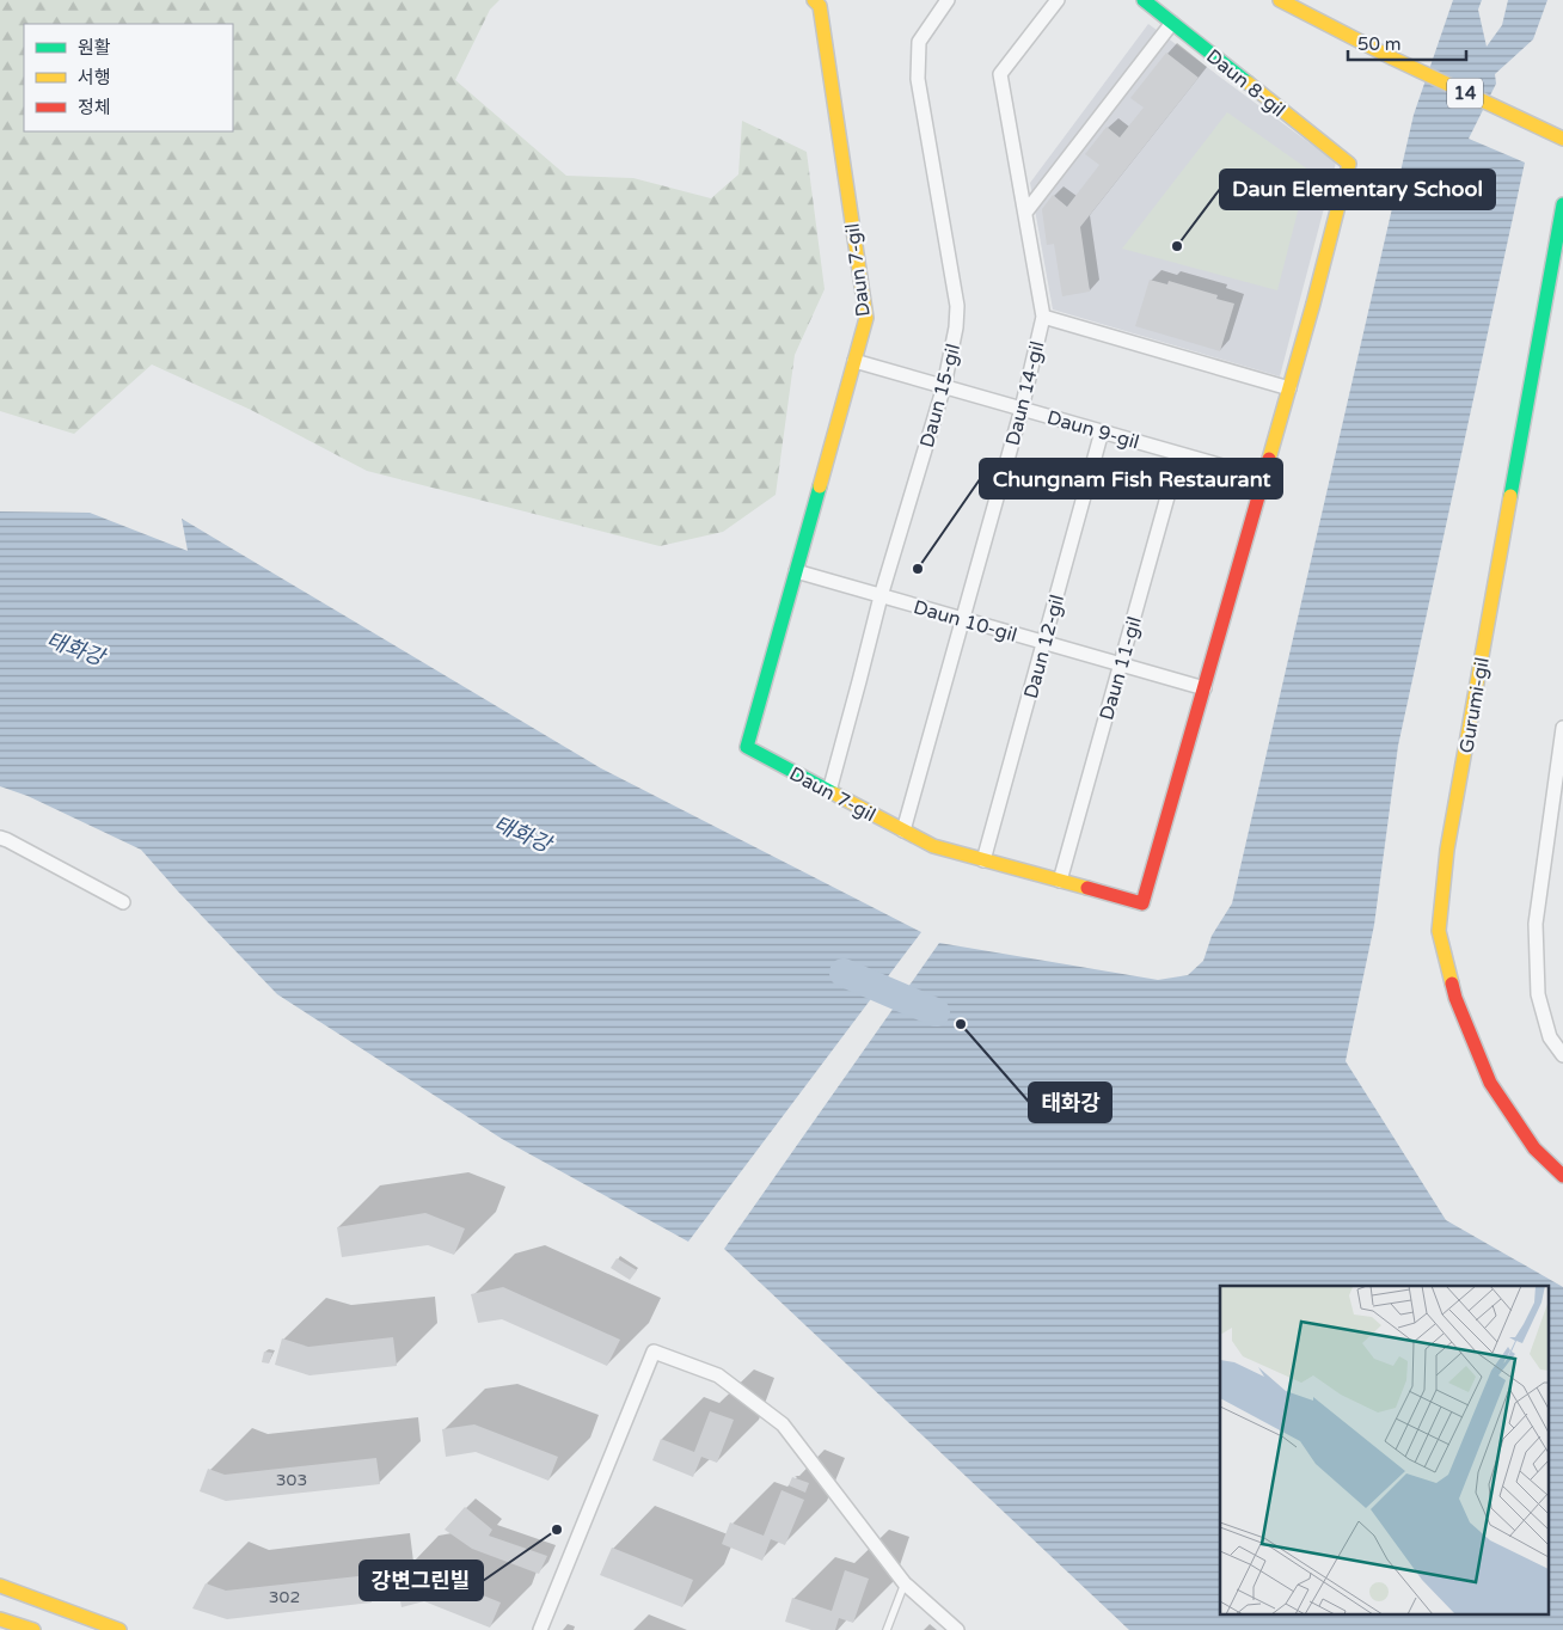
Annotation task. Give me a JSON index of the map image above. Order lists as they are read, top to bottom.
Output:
{
  "streets": {
    "street": [
      "Daun 8-gil",
      "14",
      "Daun 7-gil",
      "Daun 14-gil",
      "Daun 15-gil",
      "Daun 9-gil",
      "Daun 10-gil",
      "Daun 12-gil",
      "Daun 11-gil",
      "Gurumi-gil"
    ]
  },
  "crossings": [
    ["Daun 8-gil", "Daun 7-gil"],
    ["Daun 7-gil", "Daun 14-gil"],
    ["Daun 7-gil", "Daun 15-gil"],
    ["Daun 7-gil", "Daun 9-gil"],
    ["Daun 7-gil", "Daun 10-gil"],
    ["Daun 7-gil", "Daun 12-gil"],
    ["Daun 7-gil", "Daun 11-gil"],
    ["Daun 14-gil", "Daun 9-gil"],
    ["Daun 14-gil", "Daun 10-gil"],
    ["Daun 15-gil", "Daun 9-gil"],
    ["Daun 15-gil", "Daun 10-gil"],
    ["Daun 9-gil", "Daun 12-gil"],
    ["Daun 9-gil", "Daun 11-gil"],
    ["Daun 10-gil", "Daun 12-gil"],
    ["Daun 10-gil", "Daun 11-gil"]
  ],
  "water": ["태화강"],
  "places": [
    "Daun Elementary School",
    "Chungnam Fish Restaurant",
    "태화강",
    "강변그린빌"
  ],
  "house_numbers": ["303", "302"],
  "legend": ["원활", "서행", "정체"],
  "scale_bar": "50 m"
}
